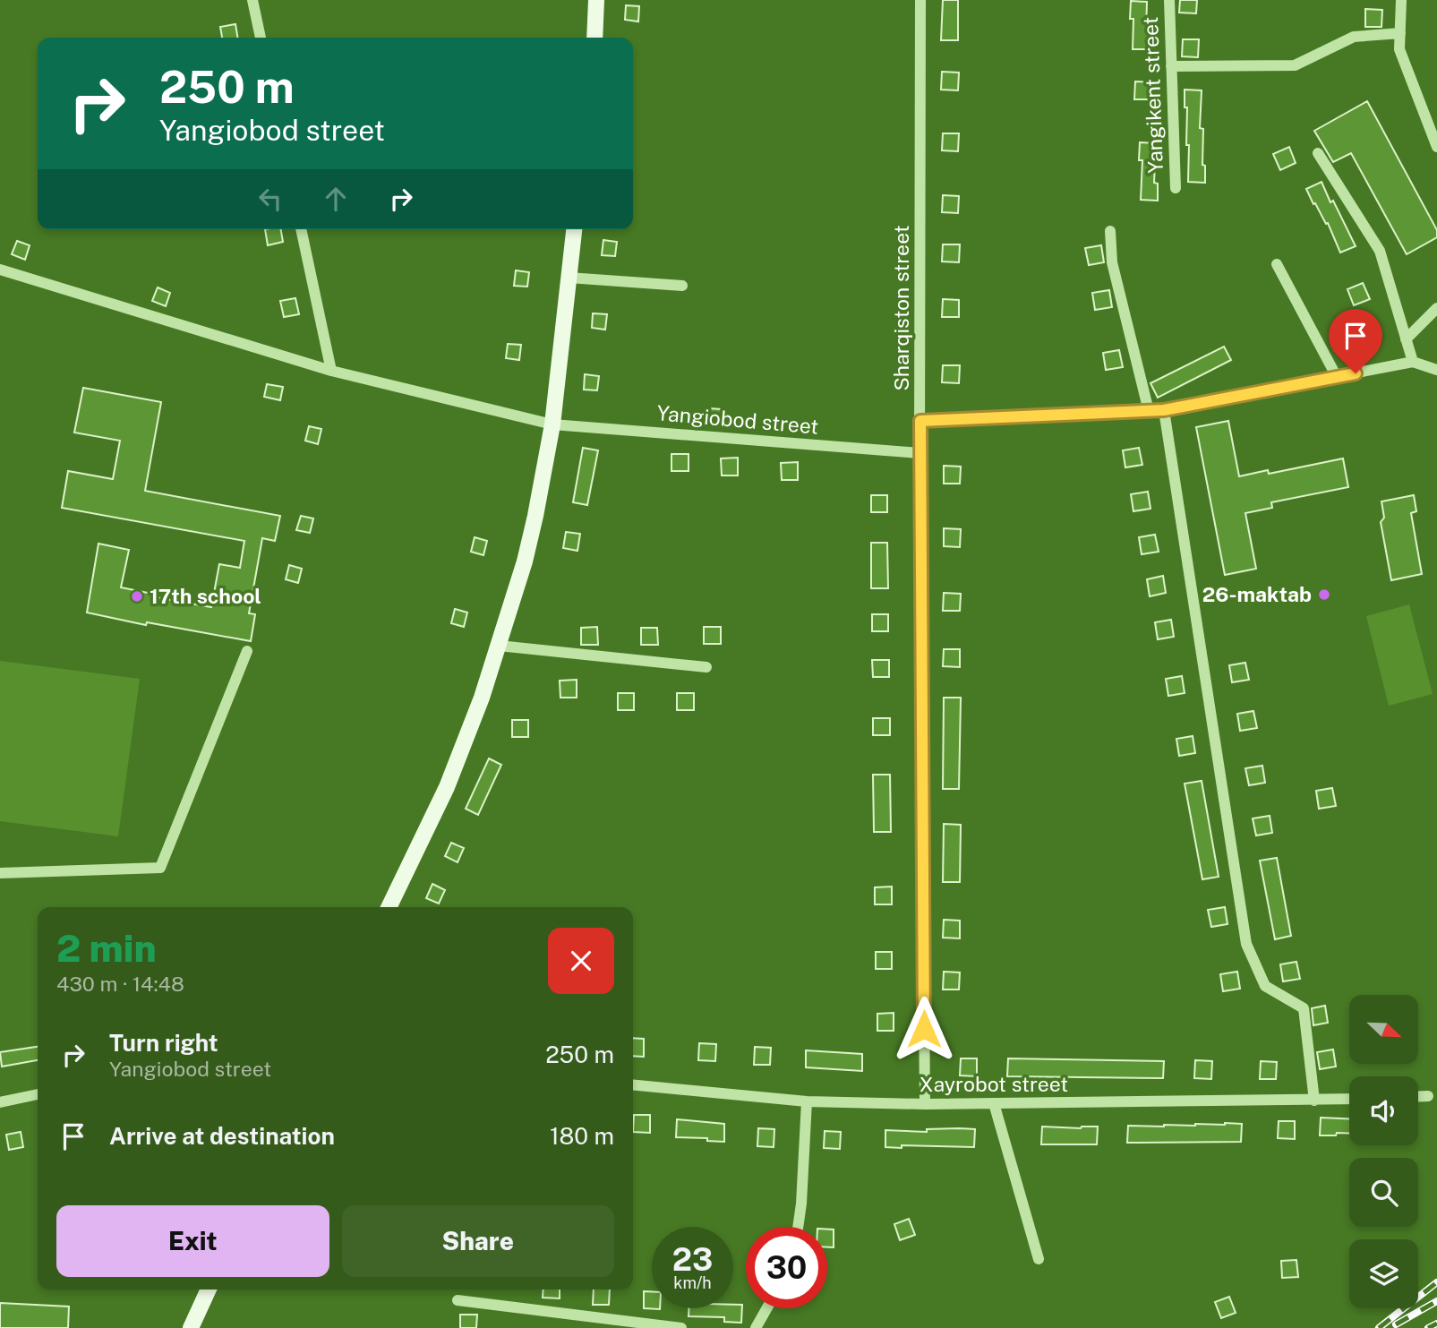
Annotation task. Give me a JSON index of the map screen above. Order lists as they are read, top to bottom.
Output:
{
  "streets": {
    "street": [
      "Yangikent street",
      "Sharqiston street",
      "Yangiobod street",
      "Xayrobot street"
    ]
  },
  "crossings": [
    ["Sharqiston street", "Yangiobod street"],
    ["Sharqiston street", "Xayrobot street"]
  ],
  "places": ["26-maktab", "17th school"],
  "north": "bottom right",
  "page": {
    "turn": ["250 m", "Yangiobod street"],
    "heading": ["2 min", "430 m · 14:48"],
    "list": [
      {
        "name": "Turn right",
        "note": "Yangiobod street",
        "value": "250 m"
      },
      {
        "name": "Arrive at destination",
        "value": "180 m"
      }
    ],
    "buttons": ["Exit", "Share"],
    "speed": "23 km/h",
    "limit": "30"
  }
}
